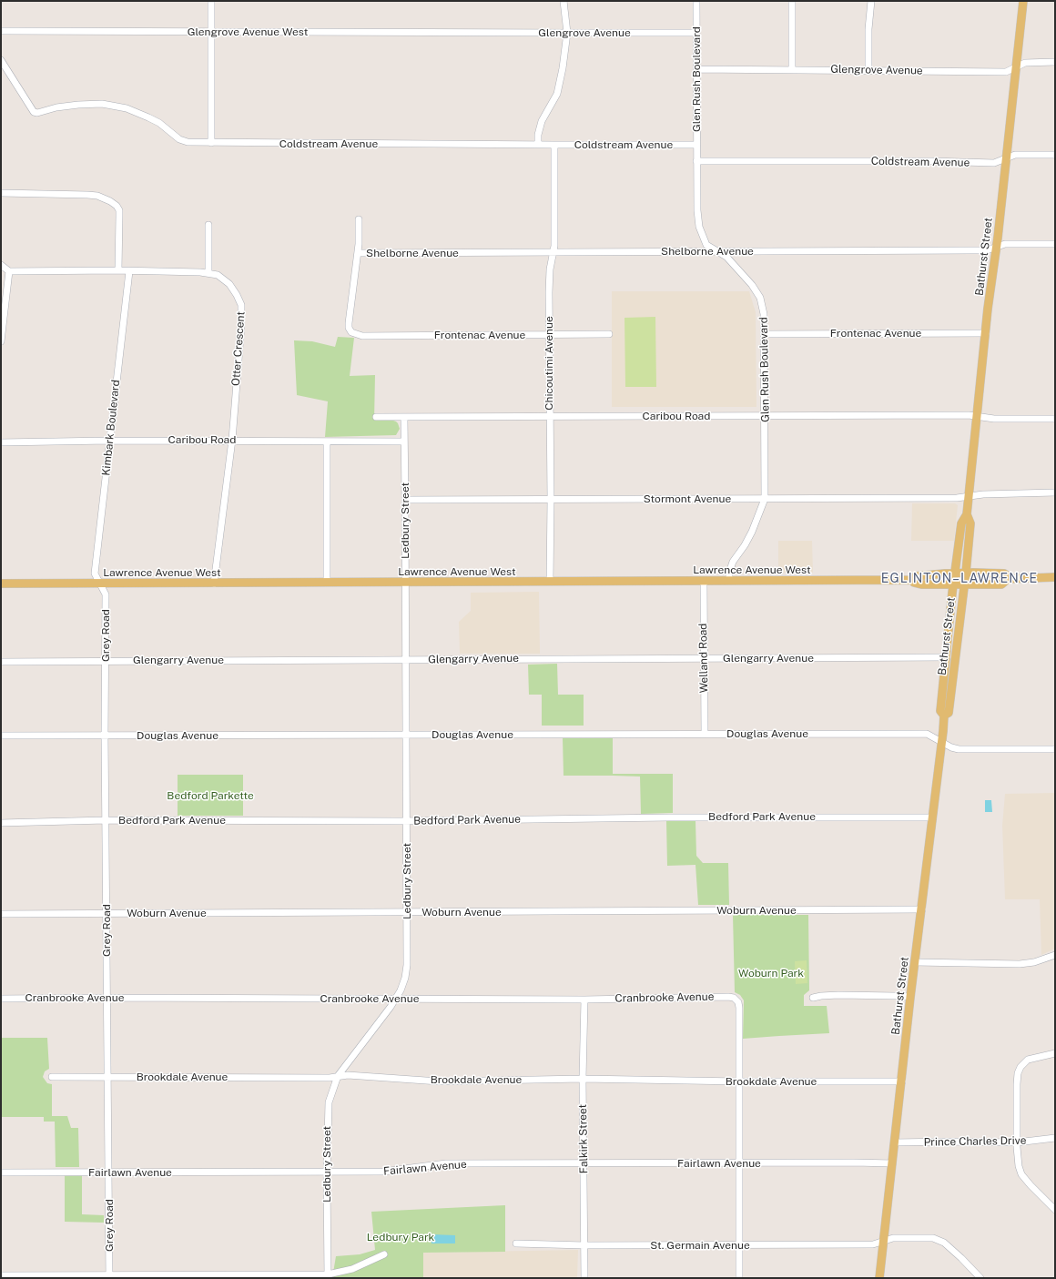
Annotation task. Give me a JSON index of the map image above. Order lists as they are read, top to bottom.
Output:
{
  "streets": {
    "main road": ["Bathurst Street", "Lawrence Avenue West"],
    "street": [
      "Glengrove Avenue West",
      "Glengrove Avenue",
      "Glen Rush Boulevard",
      "Coldstream Avenue",
      "Shelborne Avenue",
      "Frontenac Avenue",
      "Otter Crescent",
      "Chicoutimi Avenue",
      "Caribou Road",
      "Kimbark Boulevard",
      "Stormont Avenue",
      "Ledbury Street",
      "Grey Road",
      "Welland Road",
      "Glengarry Avenue",
      "Douglas Avenue",
      "Bedford Park Avenue",
      "Woburn Avenue",
      "Cranbrooke Avenue",
      "Brookdale Avenue",
      "Falkirk Street",
      "Prince Charles Drive",
      "Fairlawn Avenue",
      "St. Germain Avenue"
    ]
  },
  "crossings": [
    ["Glengrove Avenue West", "Glengrove Avenue"],
    ["Glengrove Avenue", "Glen Rush Boulevard"],
    ["Glengrove Avenue", "Bathurst Street"],
    ["Glen Rush Boulevard", "Coldstream Avenue"],
    ["Glen Rush Boulevard", "Shelborne Avenue"],
    ["Glen Rush Boulevard", "Frontenac Avenue"],
    ["Glen Rush Boulevard", "Caribou Road"],
    ["Glen Rush Boulevard", "Stormont Avenue"],
    ["Glen Rush Boulevard", "Lawrence Avenue West"],
    ["Coldstream Avenue", "Bathurst Street"],
    ["Coldstream Avenue", "Chicoutimi Avenue"],
    ["Shelborne Avenue", "Bathurst Street"],
    ["Shelborne Avenue", "Frontenac Avenue"],
    ["Shelborne Avenue", "Chicoutimi Avenue"],
    ["Bathurst Street", "Frontenac Avenue"],
    ["Bathurst Street", "Caribou Road"],
    ["Bathurst Street", "Stormont Avenue"],
    ["Bathurst Street", "Lawrence Avenue West"],
    ["Bathurst Street", "Glengarry Avenue"],
    ["Bathurst Street", "Douglas Avenue"],
    ["Bathurst Street", "Bedford Park Avenue"],
    ["Bathurst Street", "Woburn Avenue"],
    ["Bathurst Street", "Brookdale Avenue"],
    ["Bathurst Street", "Prince Charles Drive"],
    ["Bathurst Street", "Fairlawn Avenue"],
    ["Bathurst Street", "St. Germain Avenue"],
    ["Frontenac Avenue", "Chicoutimi Avenue"],
    ["Otter Crescent", "Caribou Road"],
    ["Otter Crescent", "Kimbark Boulevard"],
    ["Otter Crescent", "Lawrence Avenue West"],
    ["Chicoutimi Avenue", "Caribou Road"],
    ["Chicoutimi Avenue", "Stormont Avenue"],
    ["Chicoutimi Avenue", "Lawrence Avenue West"],
    ["Caribou Road", "Kimbark Boulevard"],
    ["Caribou Road", "Ledbury Street"],
    ["Kimbark Boulevard", "Lawrence Avenue West"],
    ["Kimbark Boulevard", "Grey Road"],
    ["Stormont Avenue", "Ledbury Street"],
    ["Ledbury Street", "Lawrence Avenue West"],
    ["Ledbury Street", "Glengarry Avenue"],
    ["Ledbury Street", "Douglas Avenue"],
    ["Ledbury Street", "Bedford Park Avenue"],
    ["Ledbury Street", "Woburn Avenue"],
    ["Ledbury Street", "Cranbrooke Avenue"],
    ["Ledbury Street", "Brookdale Avenue"],
    ["Ledbury Street", "Fairlawn Avenue"],
    ["Lawrence Avenue West", "Grey Road"],
    ["Lawrence Avenue West", "Welland Road"],
    ["Grey Road", "Glengarry Avenue"],
    ["Grey Road", "Douglas Avenue"],
    ["Grey Road", "Bedford Park Avenue"],
    ["Grey Road", "Woburn Avenue"],
    ["Grey Road", "Cranbrooke Avenue"],
    ["Grey Road", "Brookdale Avenue"],
    ["Grey Road", "Fairlawn Avenue"],
    ["Welland Road", "Glengarry Avenue"],
    ["Welland Road", "Douglas Avenue"],
    ["Cranbrooke Avenue", "Brookdale Avenue"],
    ["Cranbrooke Avenue", "Falkirk Street"],
    ["Brookdale Avenue", "Falkirk Street"],
    ["Falkirk Street", "Fairlawn Avenue"],
    ["Falkirk Street", "St. Germain Avenue"]
  ],
  "districts": ["EGLINTON–LAWRENCE"],
  "parks": ["Bedford Parkette", "Woburn Park", "Ledbury Park"]
}
